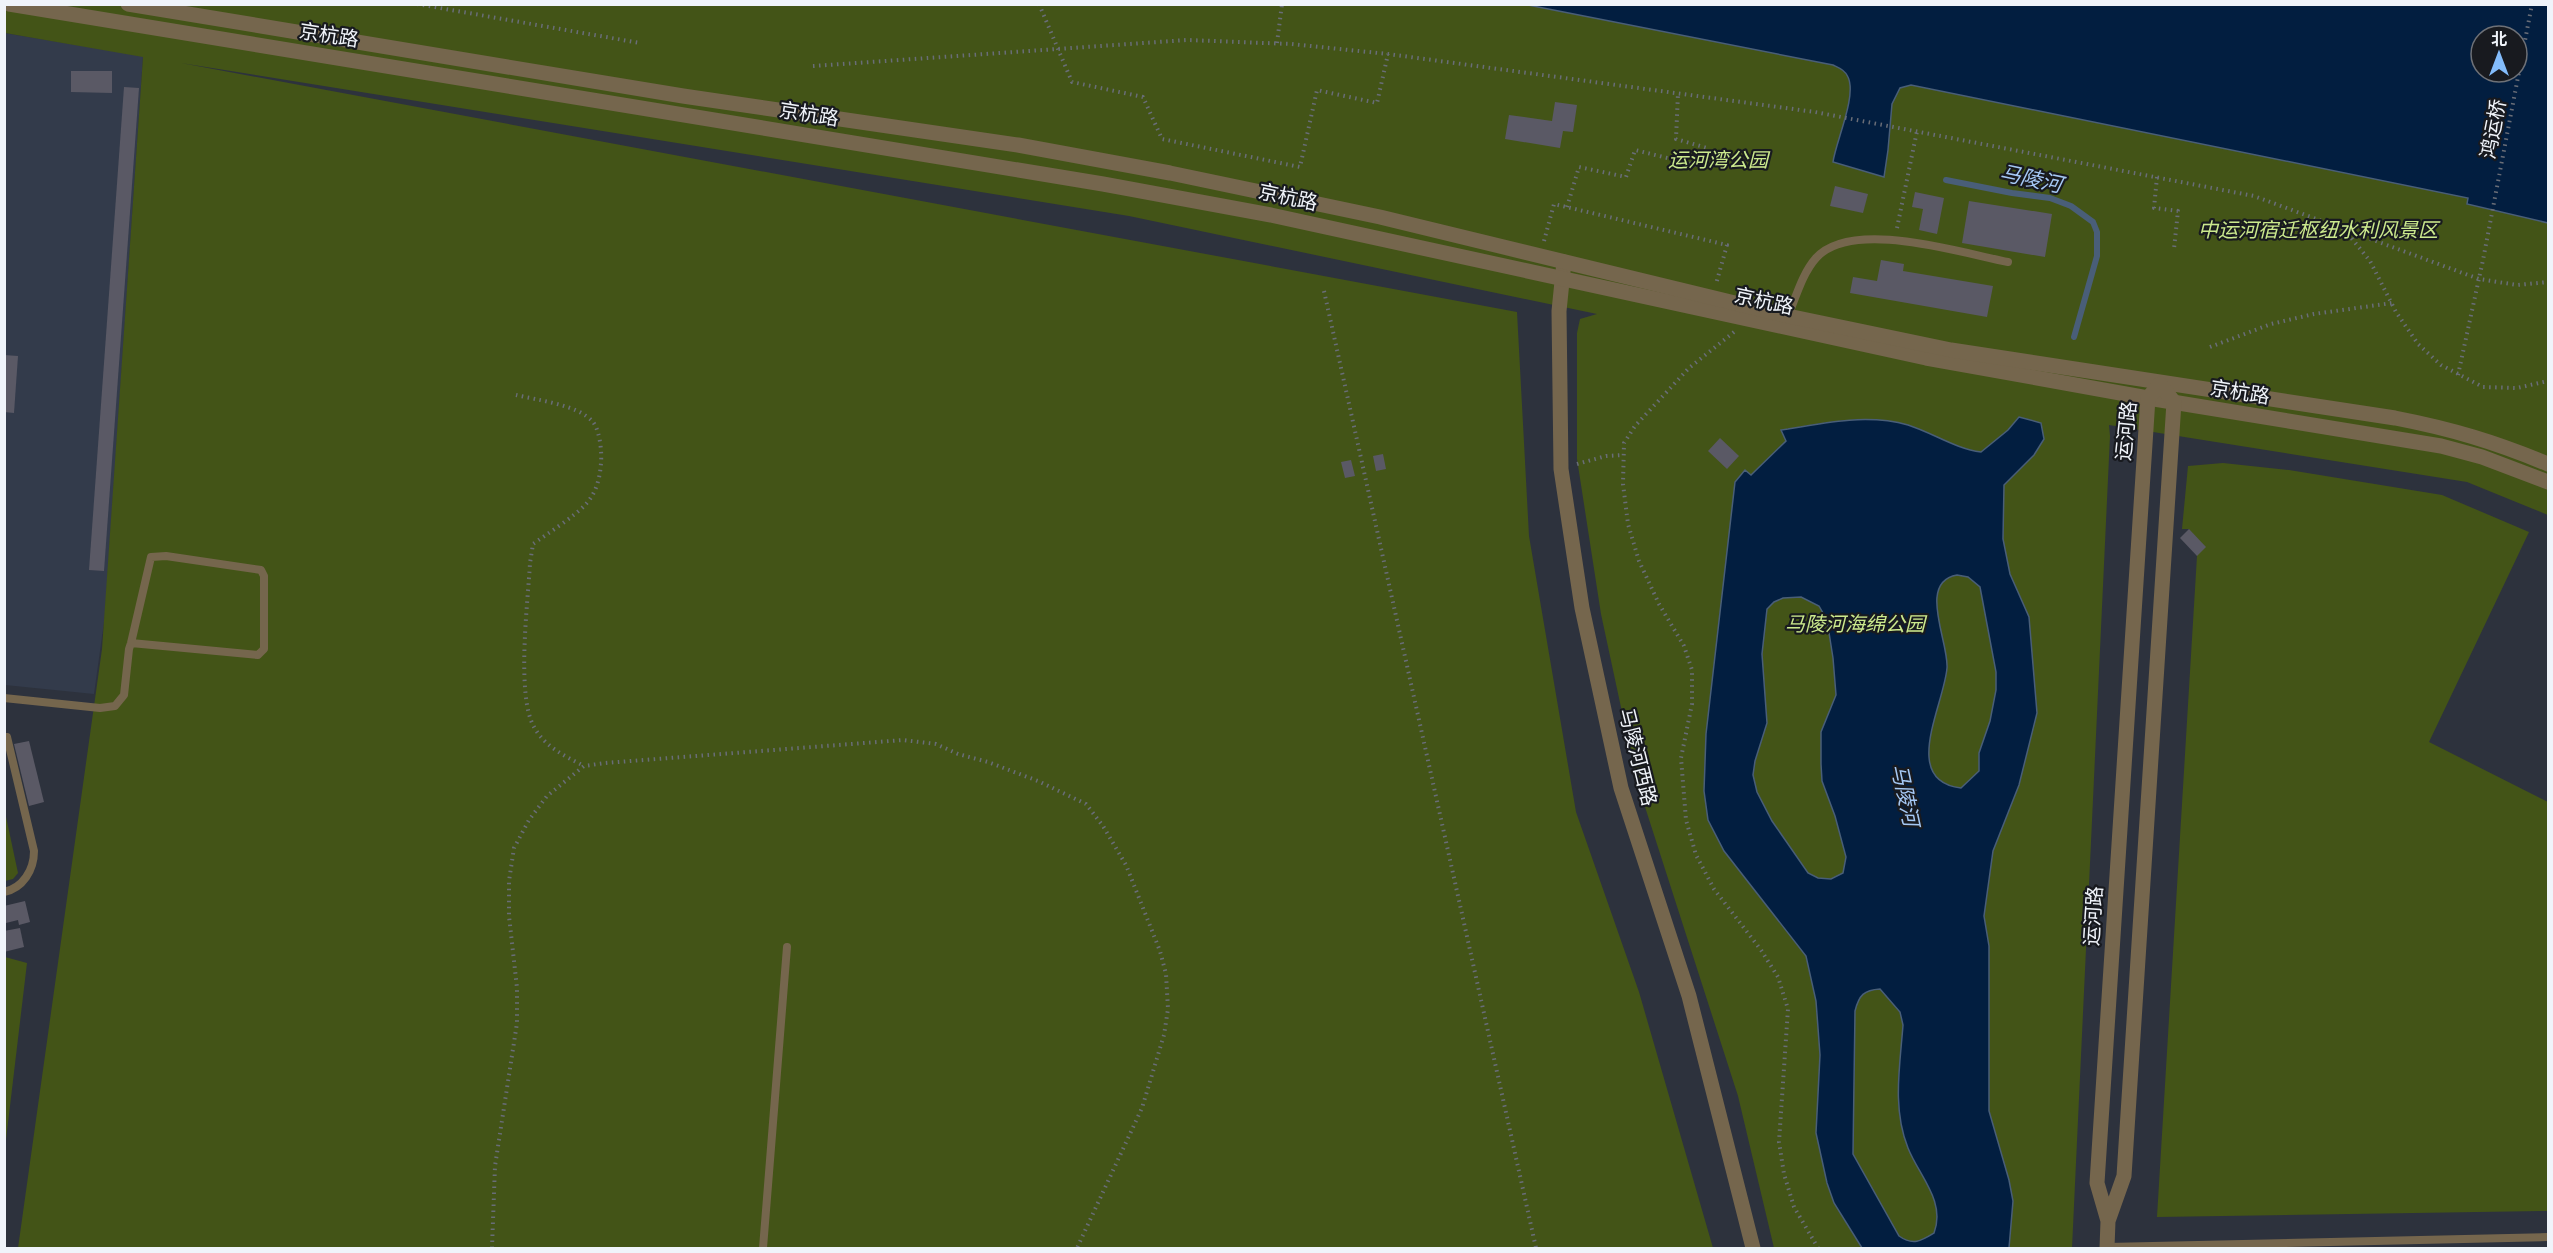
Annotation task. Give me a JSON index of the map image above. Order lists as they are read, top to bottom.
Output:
{
  "streets": {
    "street": ["京杭路", "运河路", "马陵河西路"],
    "path": ["鸿运桥"]
  },
  "crossings": [
    ["京杭路", "运河路"],
    ["京杭路", "马陵河西路"]
  ],
  "water": ["马陵河"],
  "parks": ["运河湾公园", "中运河宿迁枢纽水利风景区", "马陵河海绵公园"],
  "north": "top"
}
